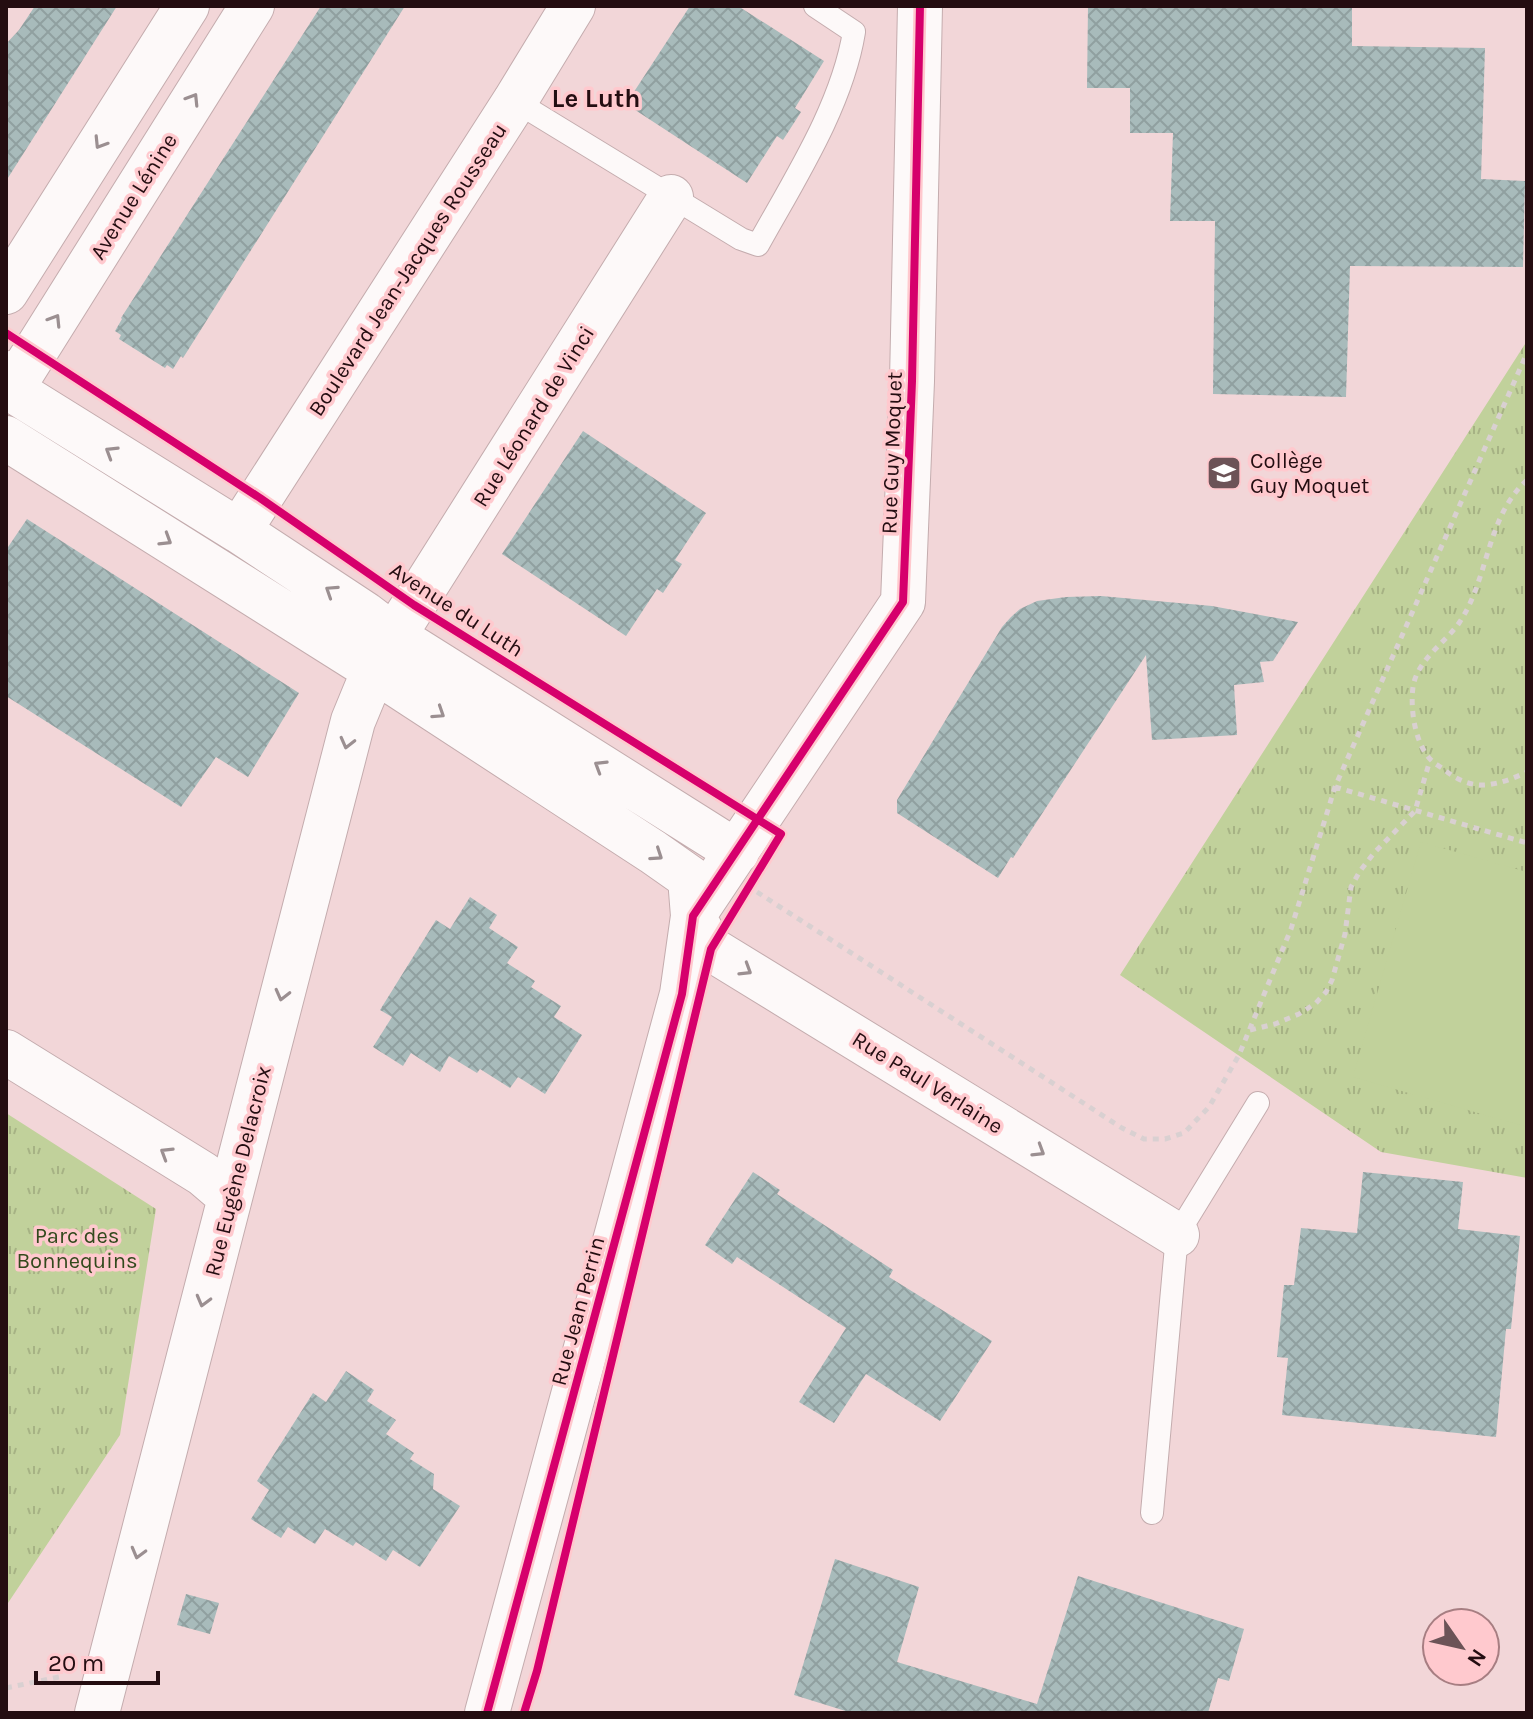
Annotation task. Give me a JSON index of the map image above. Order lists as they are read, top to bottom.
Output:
{
  "streets": {
    "street": [
      "Avenue Lénine",
      "Boulevard Jean-Jacques Rousseau",
      "Rue Léonard de Vinci",
      "Rue Guy Moquet",
      "Rue Paul Verlaine",
      "Rue Eugène Delacroix",
      "Rue Jean Perrin"
    ],
    "cycle path": ["Avenue du Luth"]
  },
  "crossings": [
    ["Rue Léonard de Vinci", "Rue Paul Verlaine"],
    ["Rue Léonard de Vinci", "Rue Eugène Delacroix"],
    ["Rue Paul Verlaine", "Rue Eugène Delacroix"],
    ["Rue Paul Verlaine", "Rue Jean Perrin"]
  ],
  "one_way": ["Rue Eugène Delacroix"],
  "districts": ["Le Luth"],
  "parks": ["Parc des Bonnequins"],
  "places": {
    "school or university": ["Collège Guy Moquet"]
  },
  "scale_bar": "20 m",
  "north": "bottom right"
}
